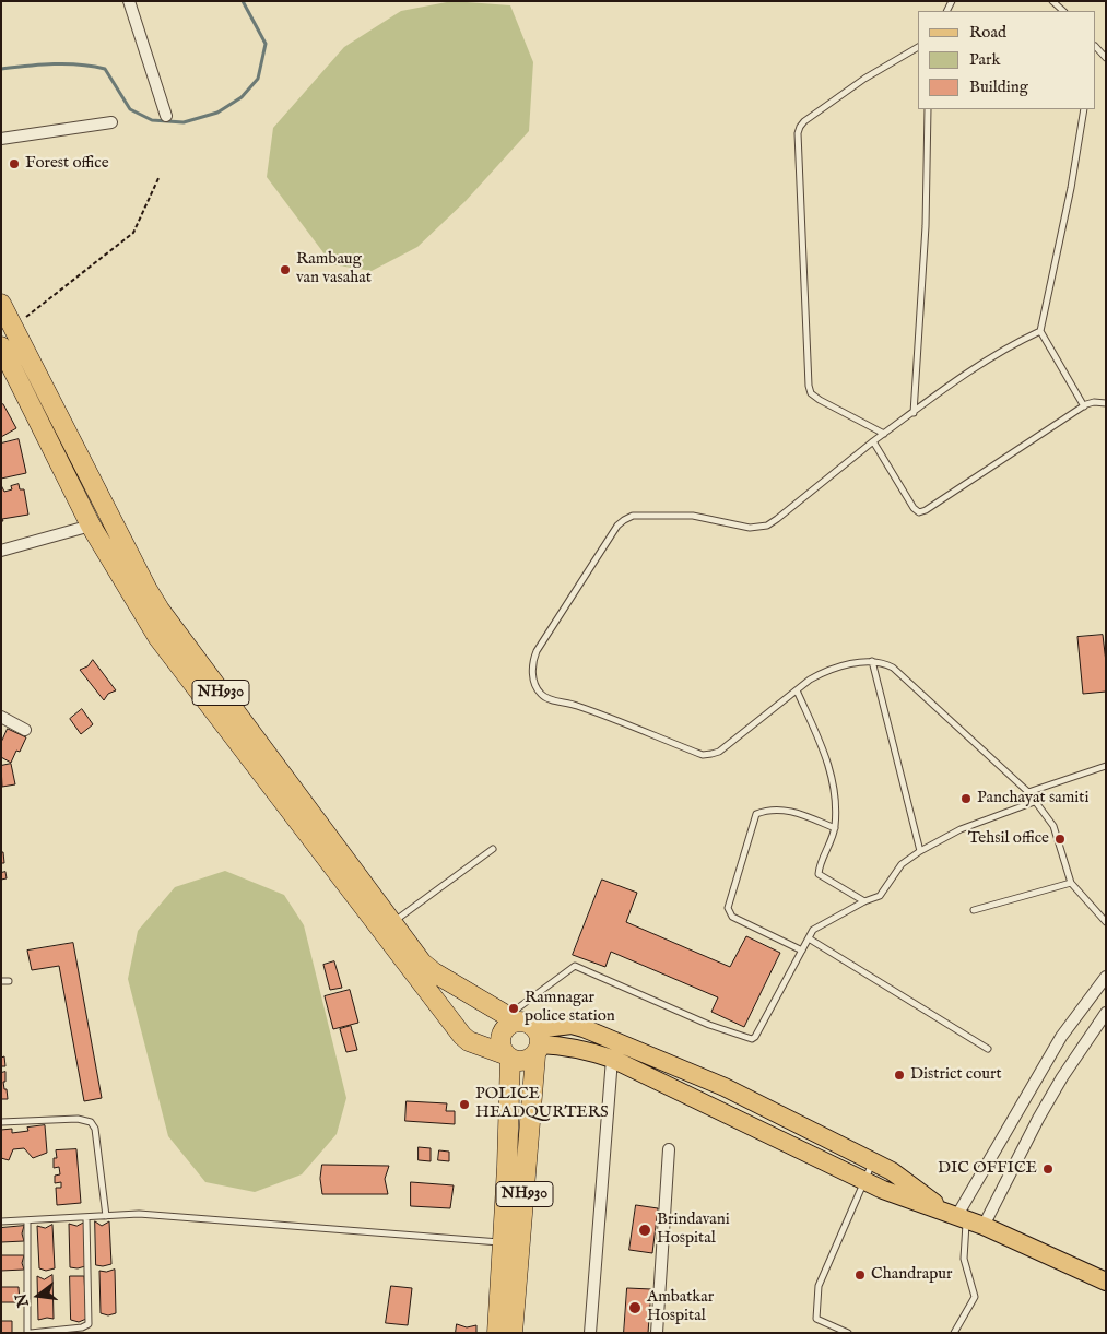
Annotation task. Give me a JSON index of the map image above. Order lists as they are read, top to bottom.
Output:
{
  "streets": {
    "highway": ["NH930"]
  },
  "places": [
    "Forest office",
    "Rambaug van vasahat",
    "Panchayat samiti",
    "Tehsil office",
    "Ramnagar police station",
    "District court",
    "POLICE HEADQURTERS",
    "DIC OFFICE",
    "Brindavani Hospital",
    "Chandrapur",
    "Ambatkar Hospital"
  ],
  "legend": ["Road", "Park", "Building"],
  "north": "left"
}
